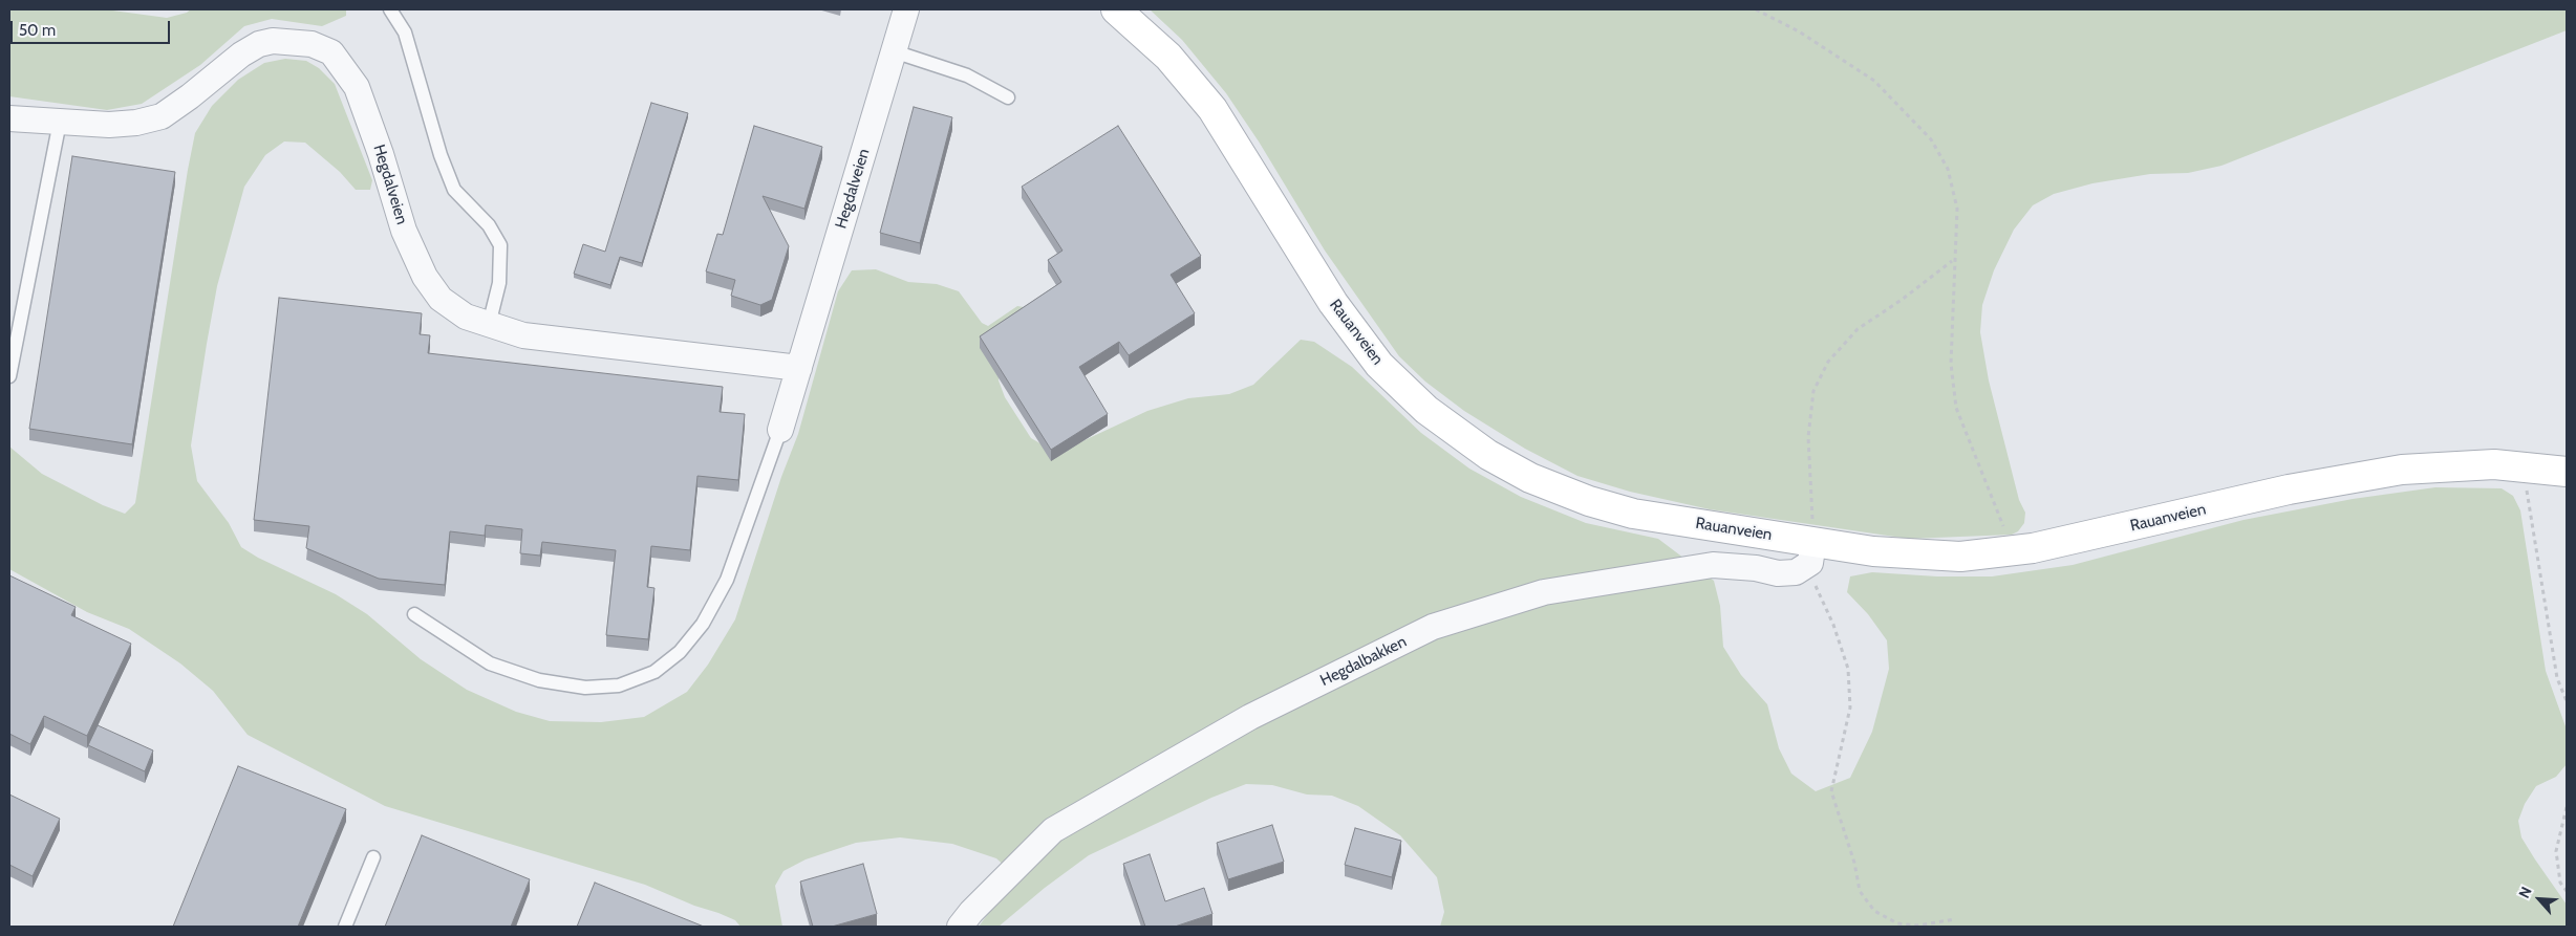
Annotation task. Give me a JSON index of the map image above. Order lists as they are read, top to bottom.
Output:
{
  "streets": {
    "main road": ["Rauanveien"],
    "street": ["Hegdalveien", "Hegdalbakken"]
  },
  "crossings": [
    ["Rauanveien", "Hegdalbakken"]
  ],
  "scale_bar": "50 m",
  "north": "top left"
}
